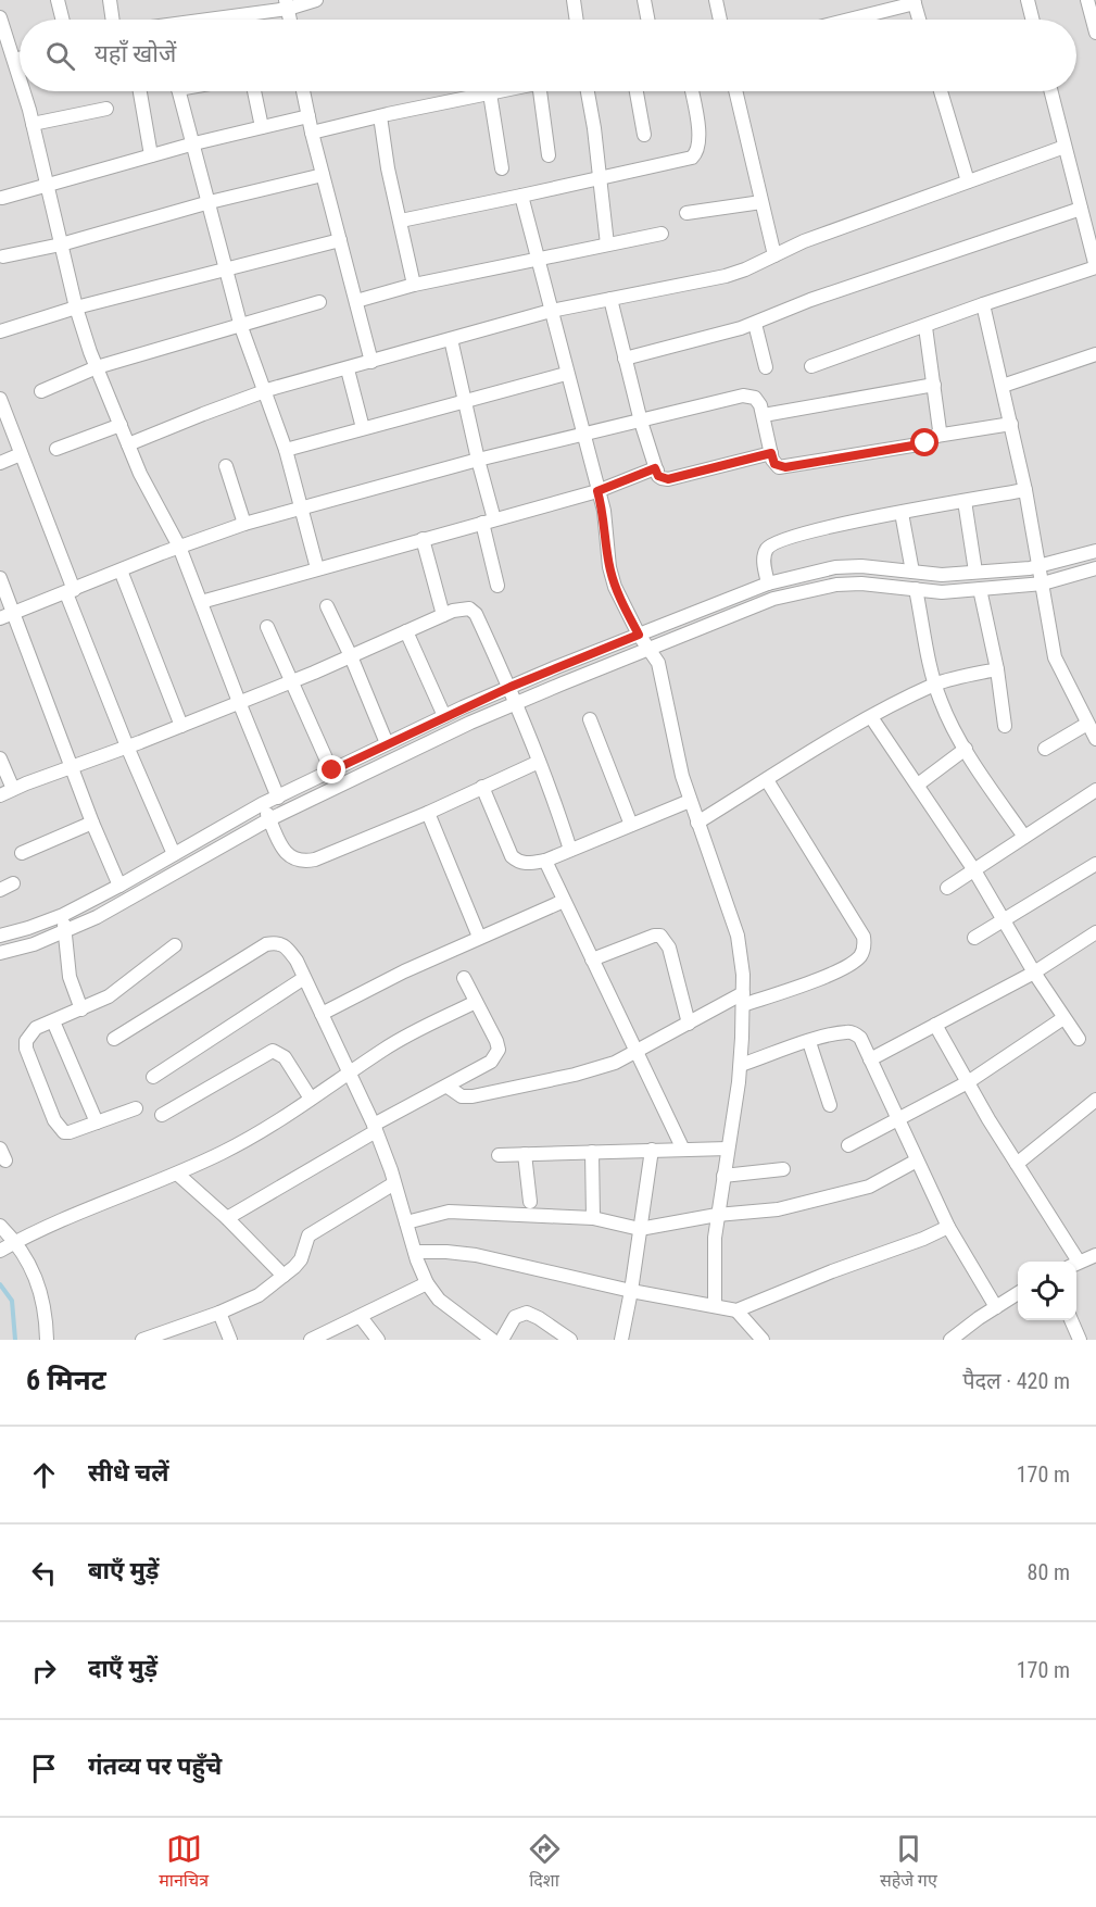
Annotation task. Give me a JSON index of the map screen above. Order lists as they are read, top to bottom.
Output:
{
  "page": {
    "search": "यहाँ खोजें",
    "heading": ["6 मिनट", "पैदल · 420 m"],
    "list": [
      ["सीधे चलें", "170 m"],
      ["बाएँ मुड़ें", "80 m"],
      ["दाएँ मुड़ें", "170 m"],
      "गंतव्य पर पहुँचे"
    ],
    "nav": ["मानचित्र", "दिशा", "सहेजे गए"]
  }
}
